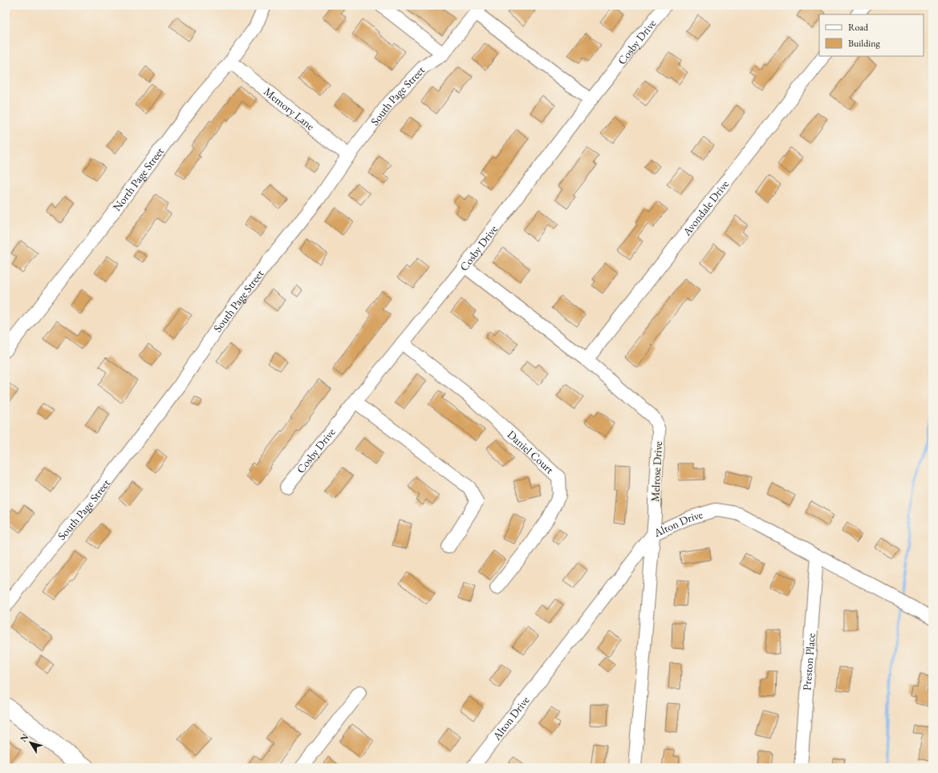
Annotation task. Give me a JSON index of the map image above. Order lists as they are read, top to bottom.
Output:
{
  "streets": {
    "street": [
      "Cosby Drive",
      "South Page Street",
      "Memory Lane",
      "North Page Street",
      "Avondale Drive",
      "Daniel Court",
      "Melrose Drive",
      "Alton Drive",
      "Preston Place"
    ]
  },
  "crossings": [
    ["Cosby Drive", "Daniel Court"],
    ["Cosby Drive", "Melrose Drive"],
    ["South Page Street", "Memory Lane"],
    ["Memory Lane", "North Page Street"],
    ["Avondale Drive", "Melrose Drive"],
    ["Melrose Drive", "Alton Drive"],
    ["Alton Drive", "Preston Place"]
  ],
  "legend": ["Road", "Building"],
  "north": "top left"
}
